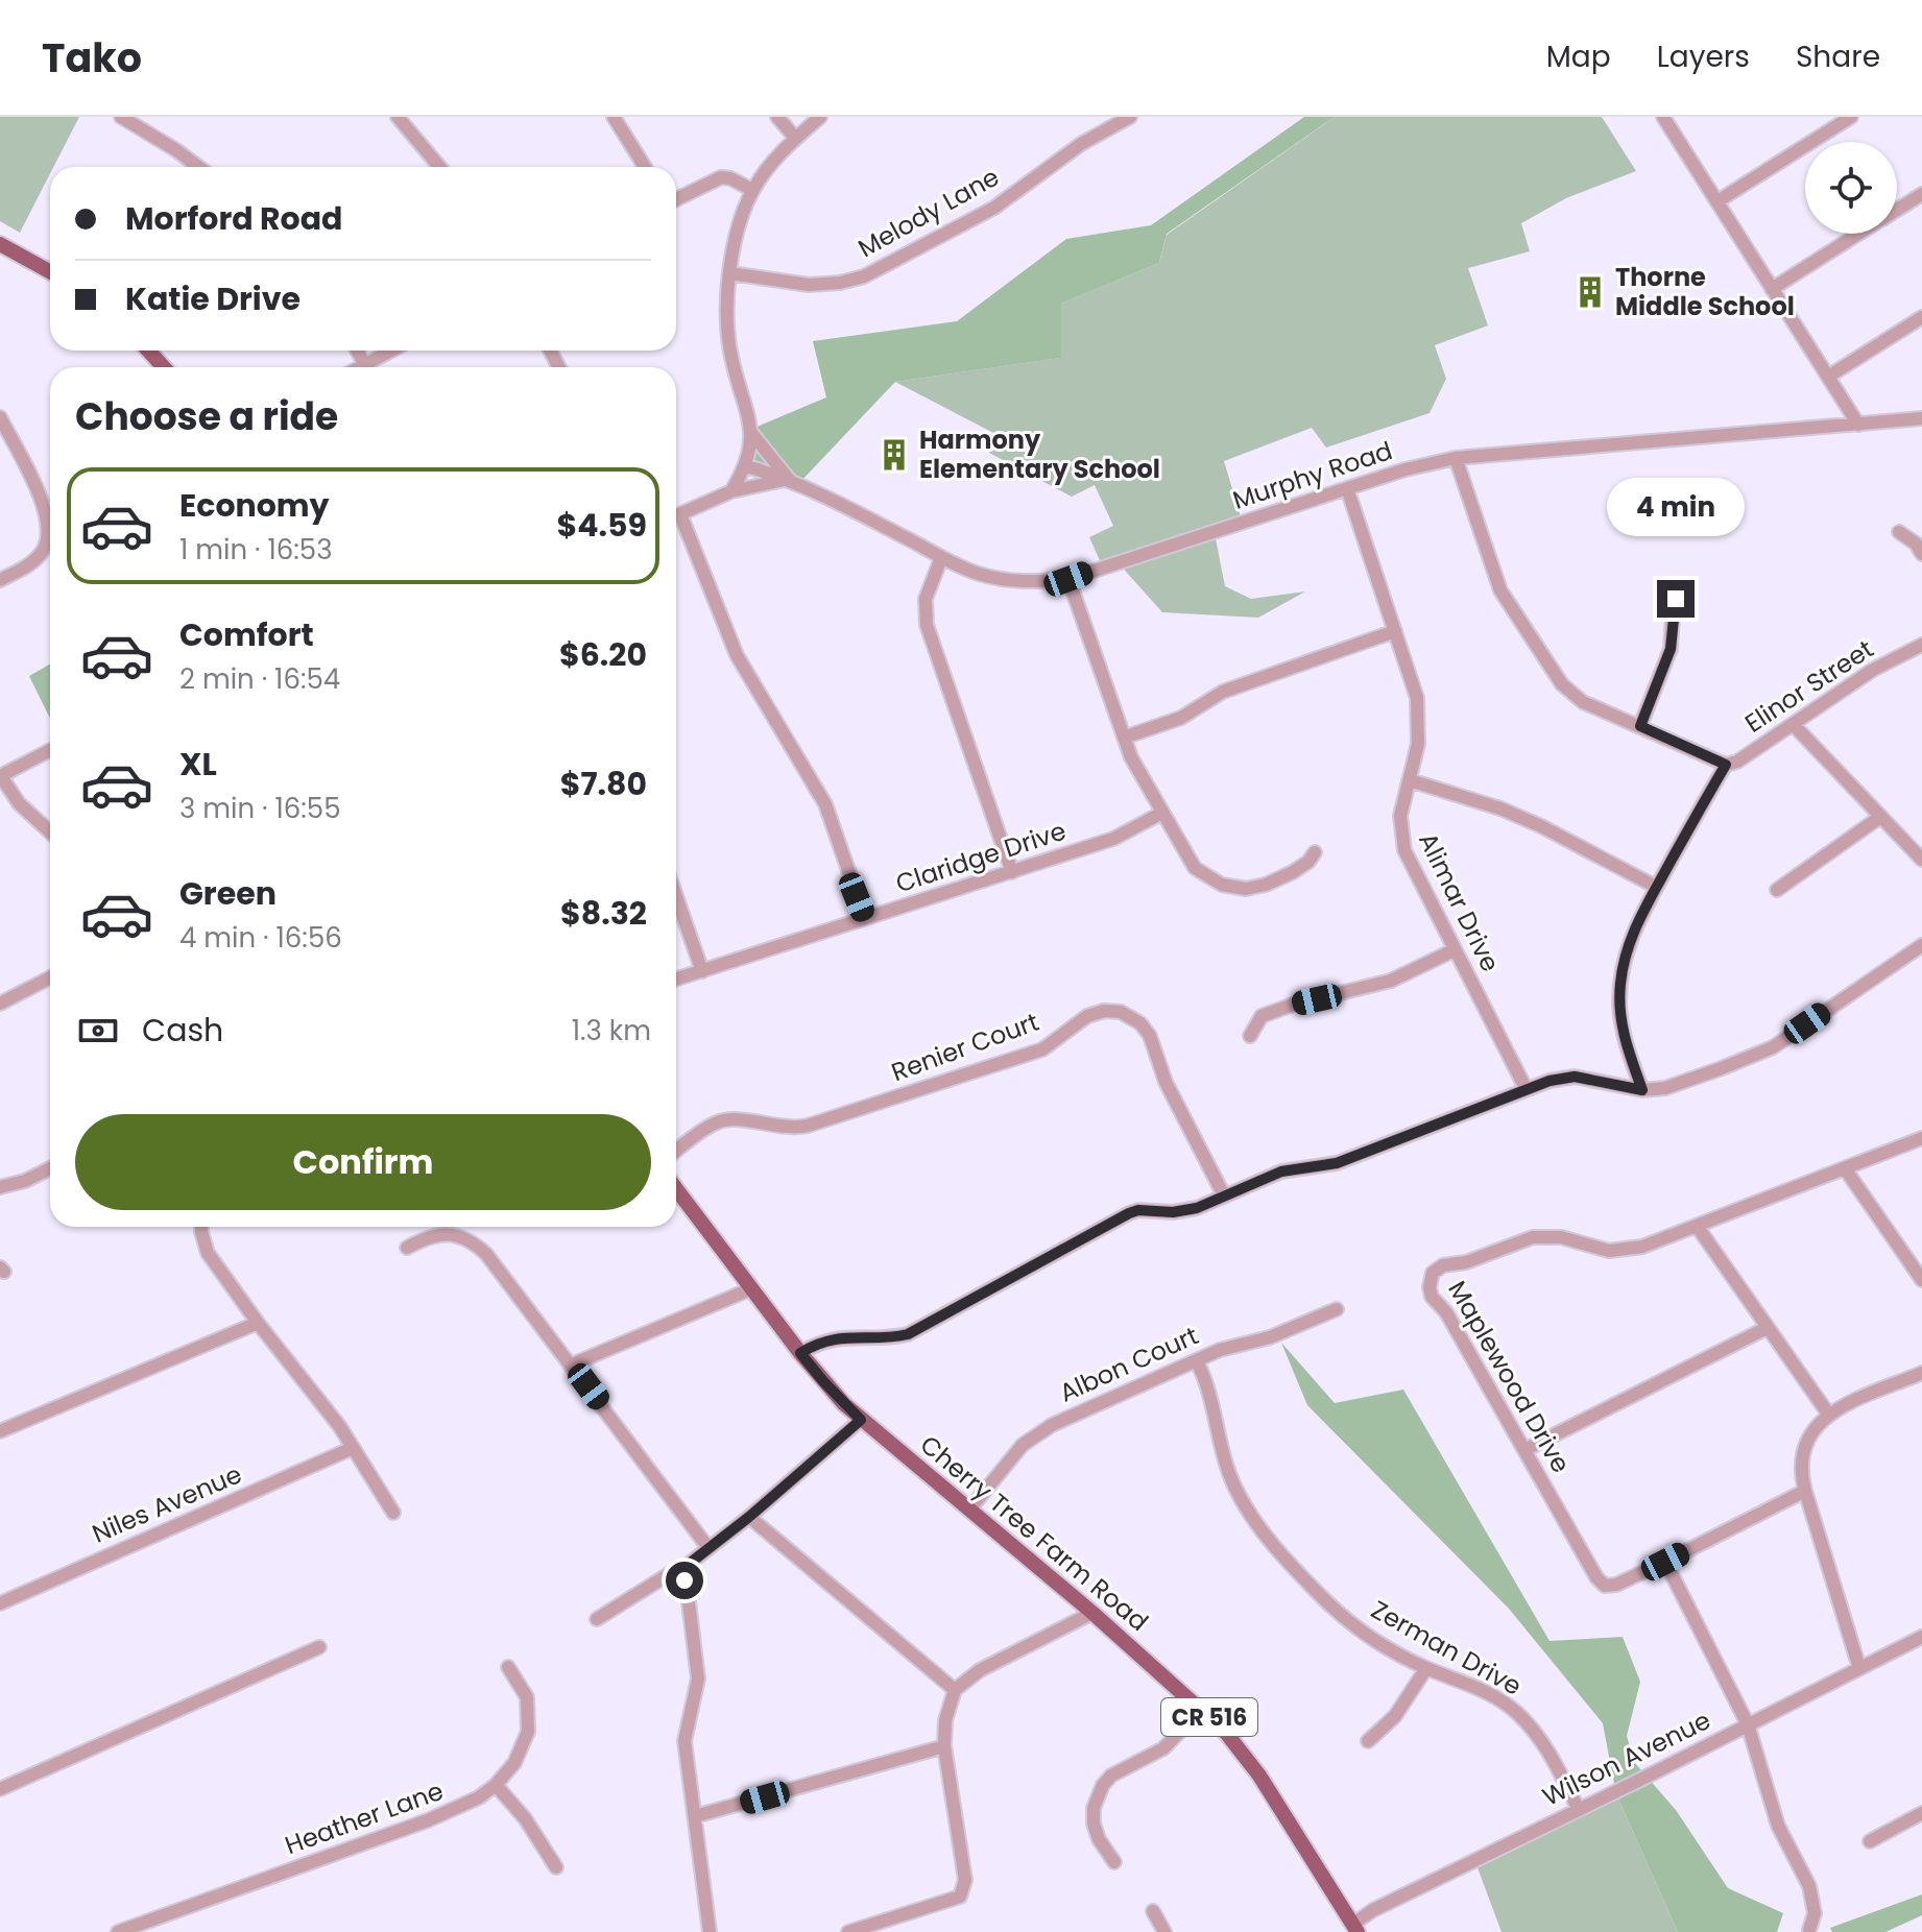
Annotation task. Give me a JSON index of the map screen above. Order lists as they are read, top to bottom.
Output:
{
  "streets": {
    "main road": ["Cherry Tree Farm Road", "CR 516"],
    "street": [
      "Melody Lane",
      "Murphy Road",
      "Elinor Street",
      "Claridge Drive",
      "Alimar Drive",
      "Renier Court",
      "Albon Court",
      "Maplewood Drive",
      "Niles Avenue",
      "Zerman Drive",
      "Wilson Avenue",
      "Heather Lane"
    ]
  },
  "crossings": [
    ["Murphy Road", "Alimar Drive"],
    ["Albon Court", "Cherry Tree Farm Road"],
    ["Albon Court", "Zerman Drive"],
    ["Cherry Tree Farm Road", "Wilson Avenue"],
    ["Zerman Drive", "Wilson Avenue"]
  ],
  "places": {
    "building": ["Thorne Middle School", "Harmony Elementary School"]
  },
  "page": {
    "header": "Tako",
    "nav": ["Map", "Layers", "Share"],
    "banner": ["Morford Road", "Katie Drive"],
    "heading": "Choose a ride",
    "list": [
      {
        "name": "Economy",
        "note": "1 min · 16:53",
        "value": "$4.59"
      },
      {
        "name": "Comfort",
        "note": "2 min · 16:54",
        "value": "$6.20"
      },
      {
        "name": "XL",
        "note": "3 min · 16:55",
        "value": "$7.80"
      },
      {
        "name": "Green",
        "note": "4 min · 16:56",
        "value": "$8.32"
      }
    ],
    "bubble": "4 min",
    "pay": ["Cash", "1.3 km"],
    "buttons": "Confirm"
  }
}
